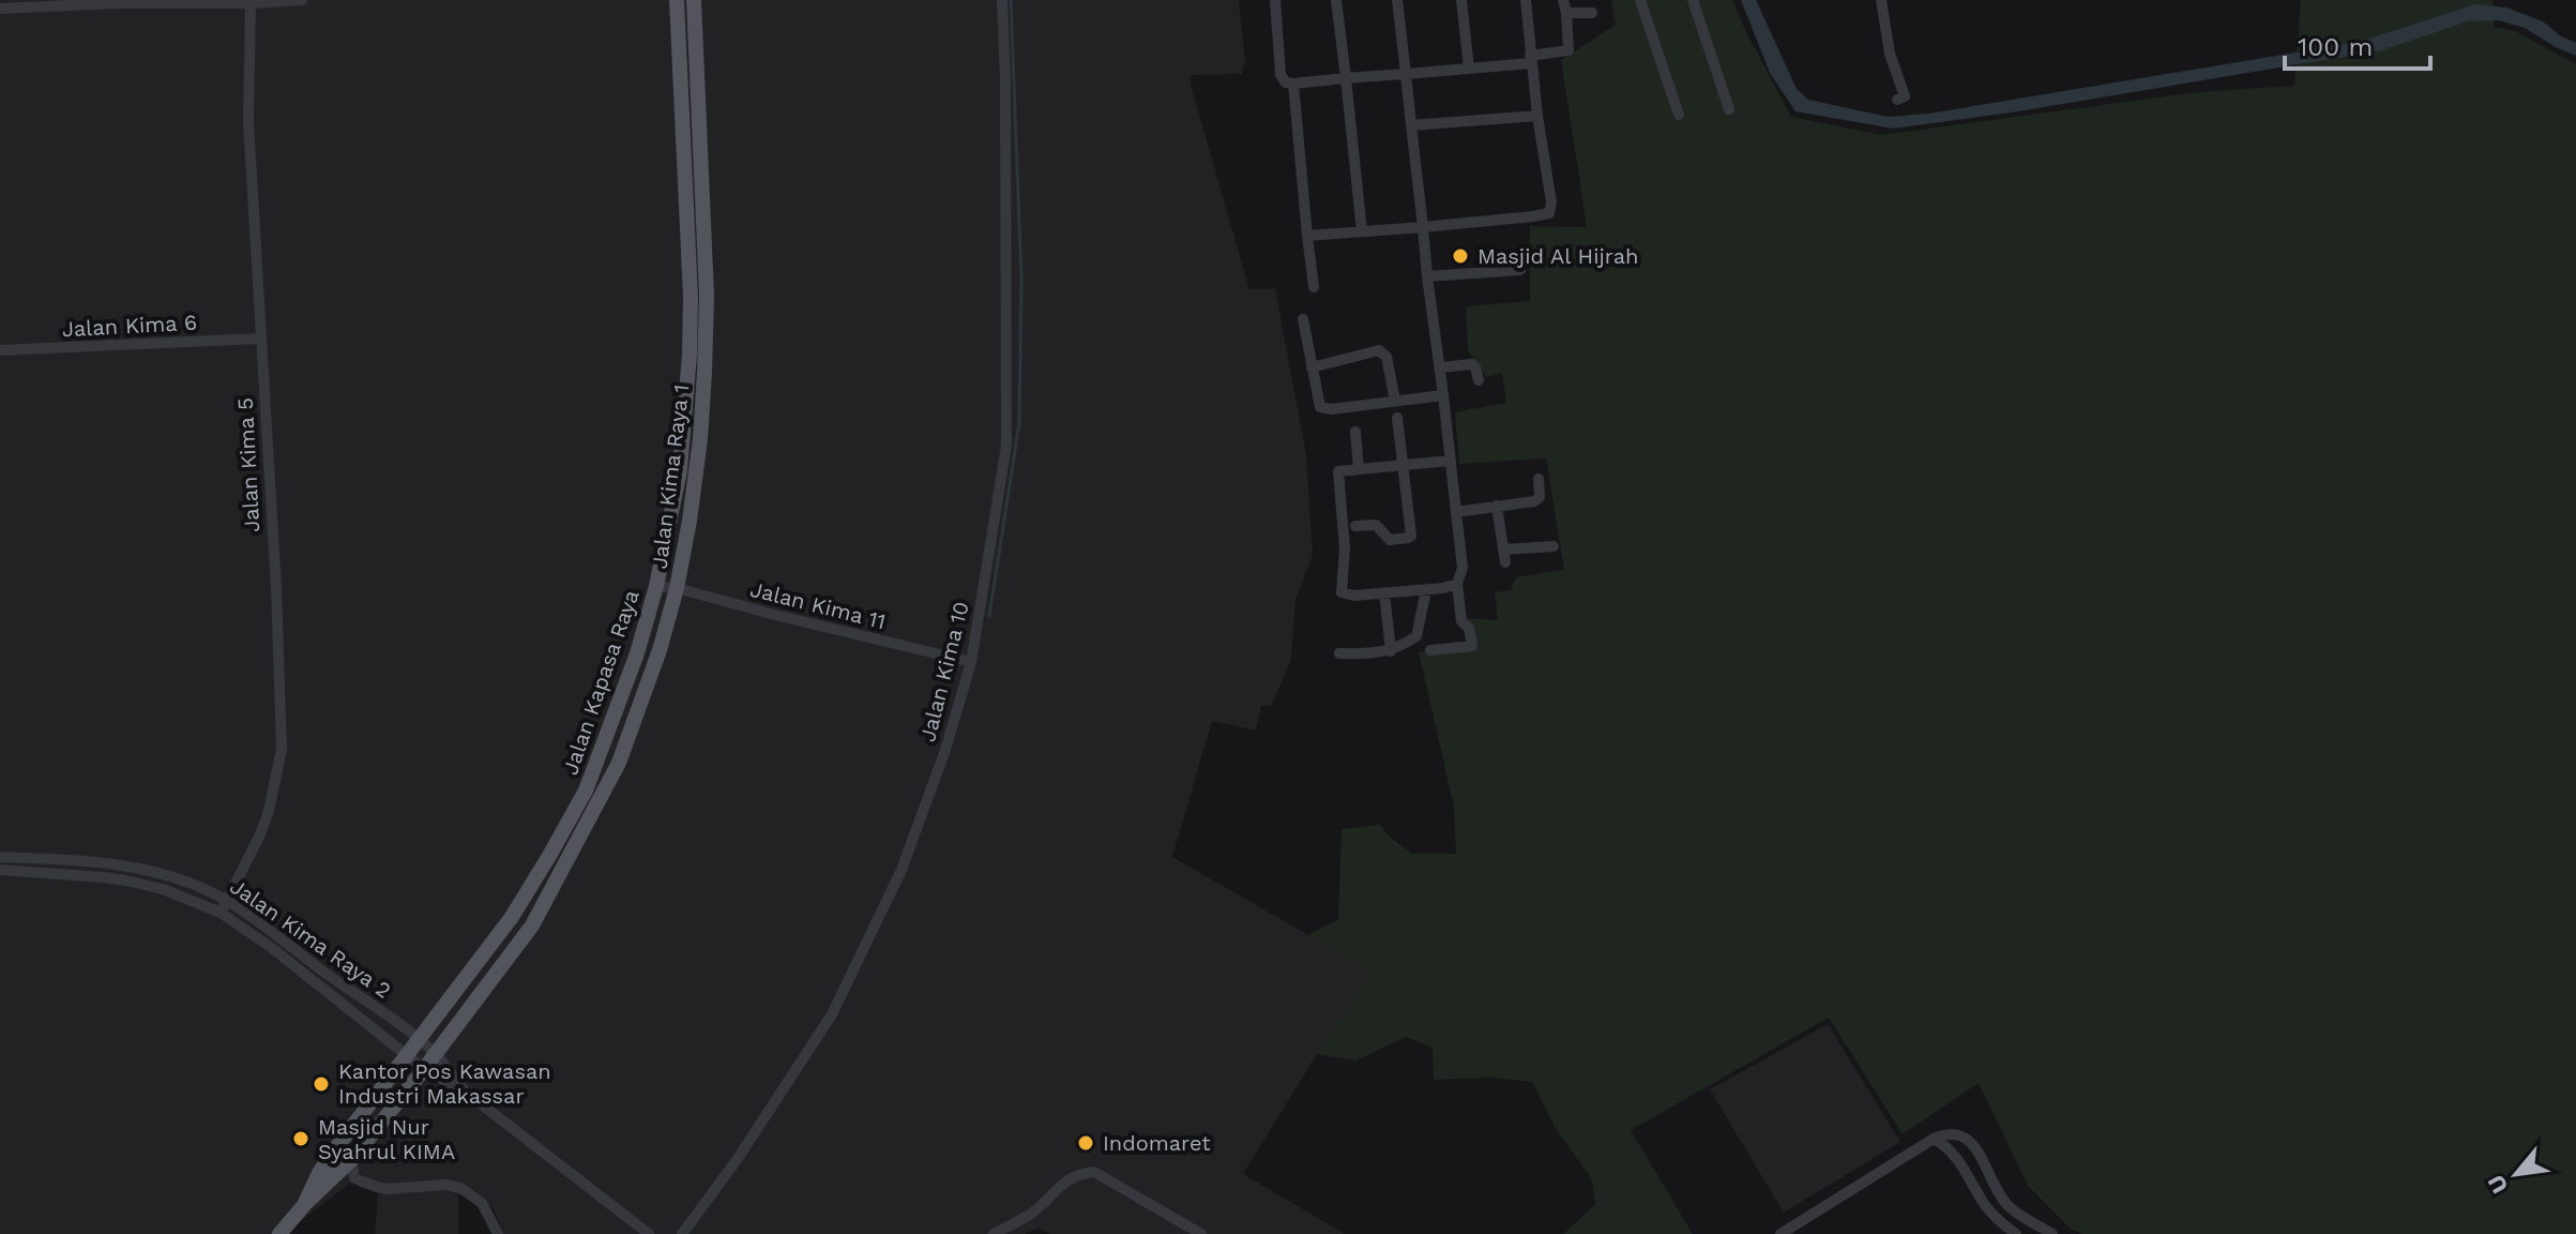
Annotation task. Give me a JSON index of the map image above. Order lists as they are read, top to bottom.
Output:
{
  "streets": {
    "main road": ["Jalan Kima Raya 1", "Jalan Kapasa Raya"],
    "street": [
      "Jalan Kima 6",
      "Jalan Kima 5",
      "Jalan Kima 11",
      "Jalan Kima 10",
      "Jalan Kima Raya 2"
    ]
  },
  "crossings": [
    ["Jalan Kima 6", "Jalan Kima 5"],
    ["Jalan Kima 5", "Jalan Kima Raya 2"],
    ["Jalan Kima Raya 1", "Jalan Kima 11"],
    ["Jalan Kima Raya 1", "Jalan Kapasa Raya"],
    ["Jalan Kima Raya 1", "Jalan Kima Raya 2"],
    ["Jalan Kima 11", "Jalan Kima 10"],
    ["Jalan Kima 11", "Jalan Kapasa Raya"],
    ["Jalan Kapasa Raya", "Jalan Kima Raya 2"]
  ],
  "places": [
    "Masjid Al Hijrah",
    "Kantor Pos Kawasan Industri Makassar",
    "Masjid Nur Syahrul KIMA",
    "Indomaret"
  ],
  "scale_bar": "100 m",
  "north": "bottom left"
}
